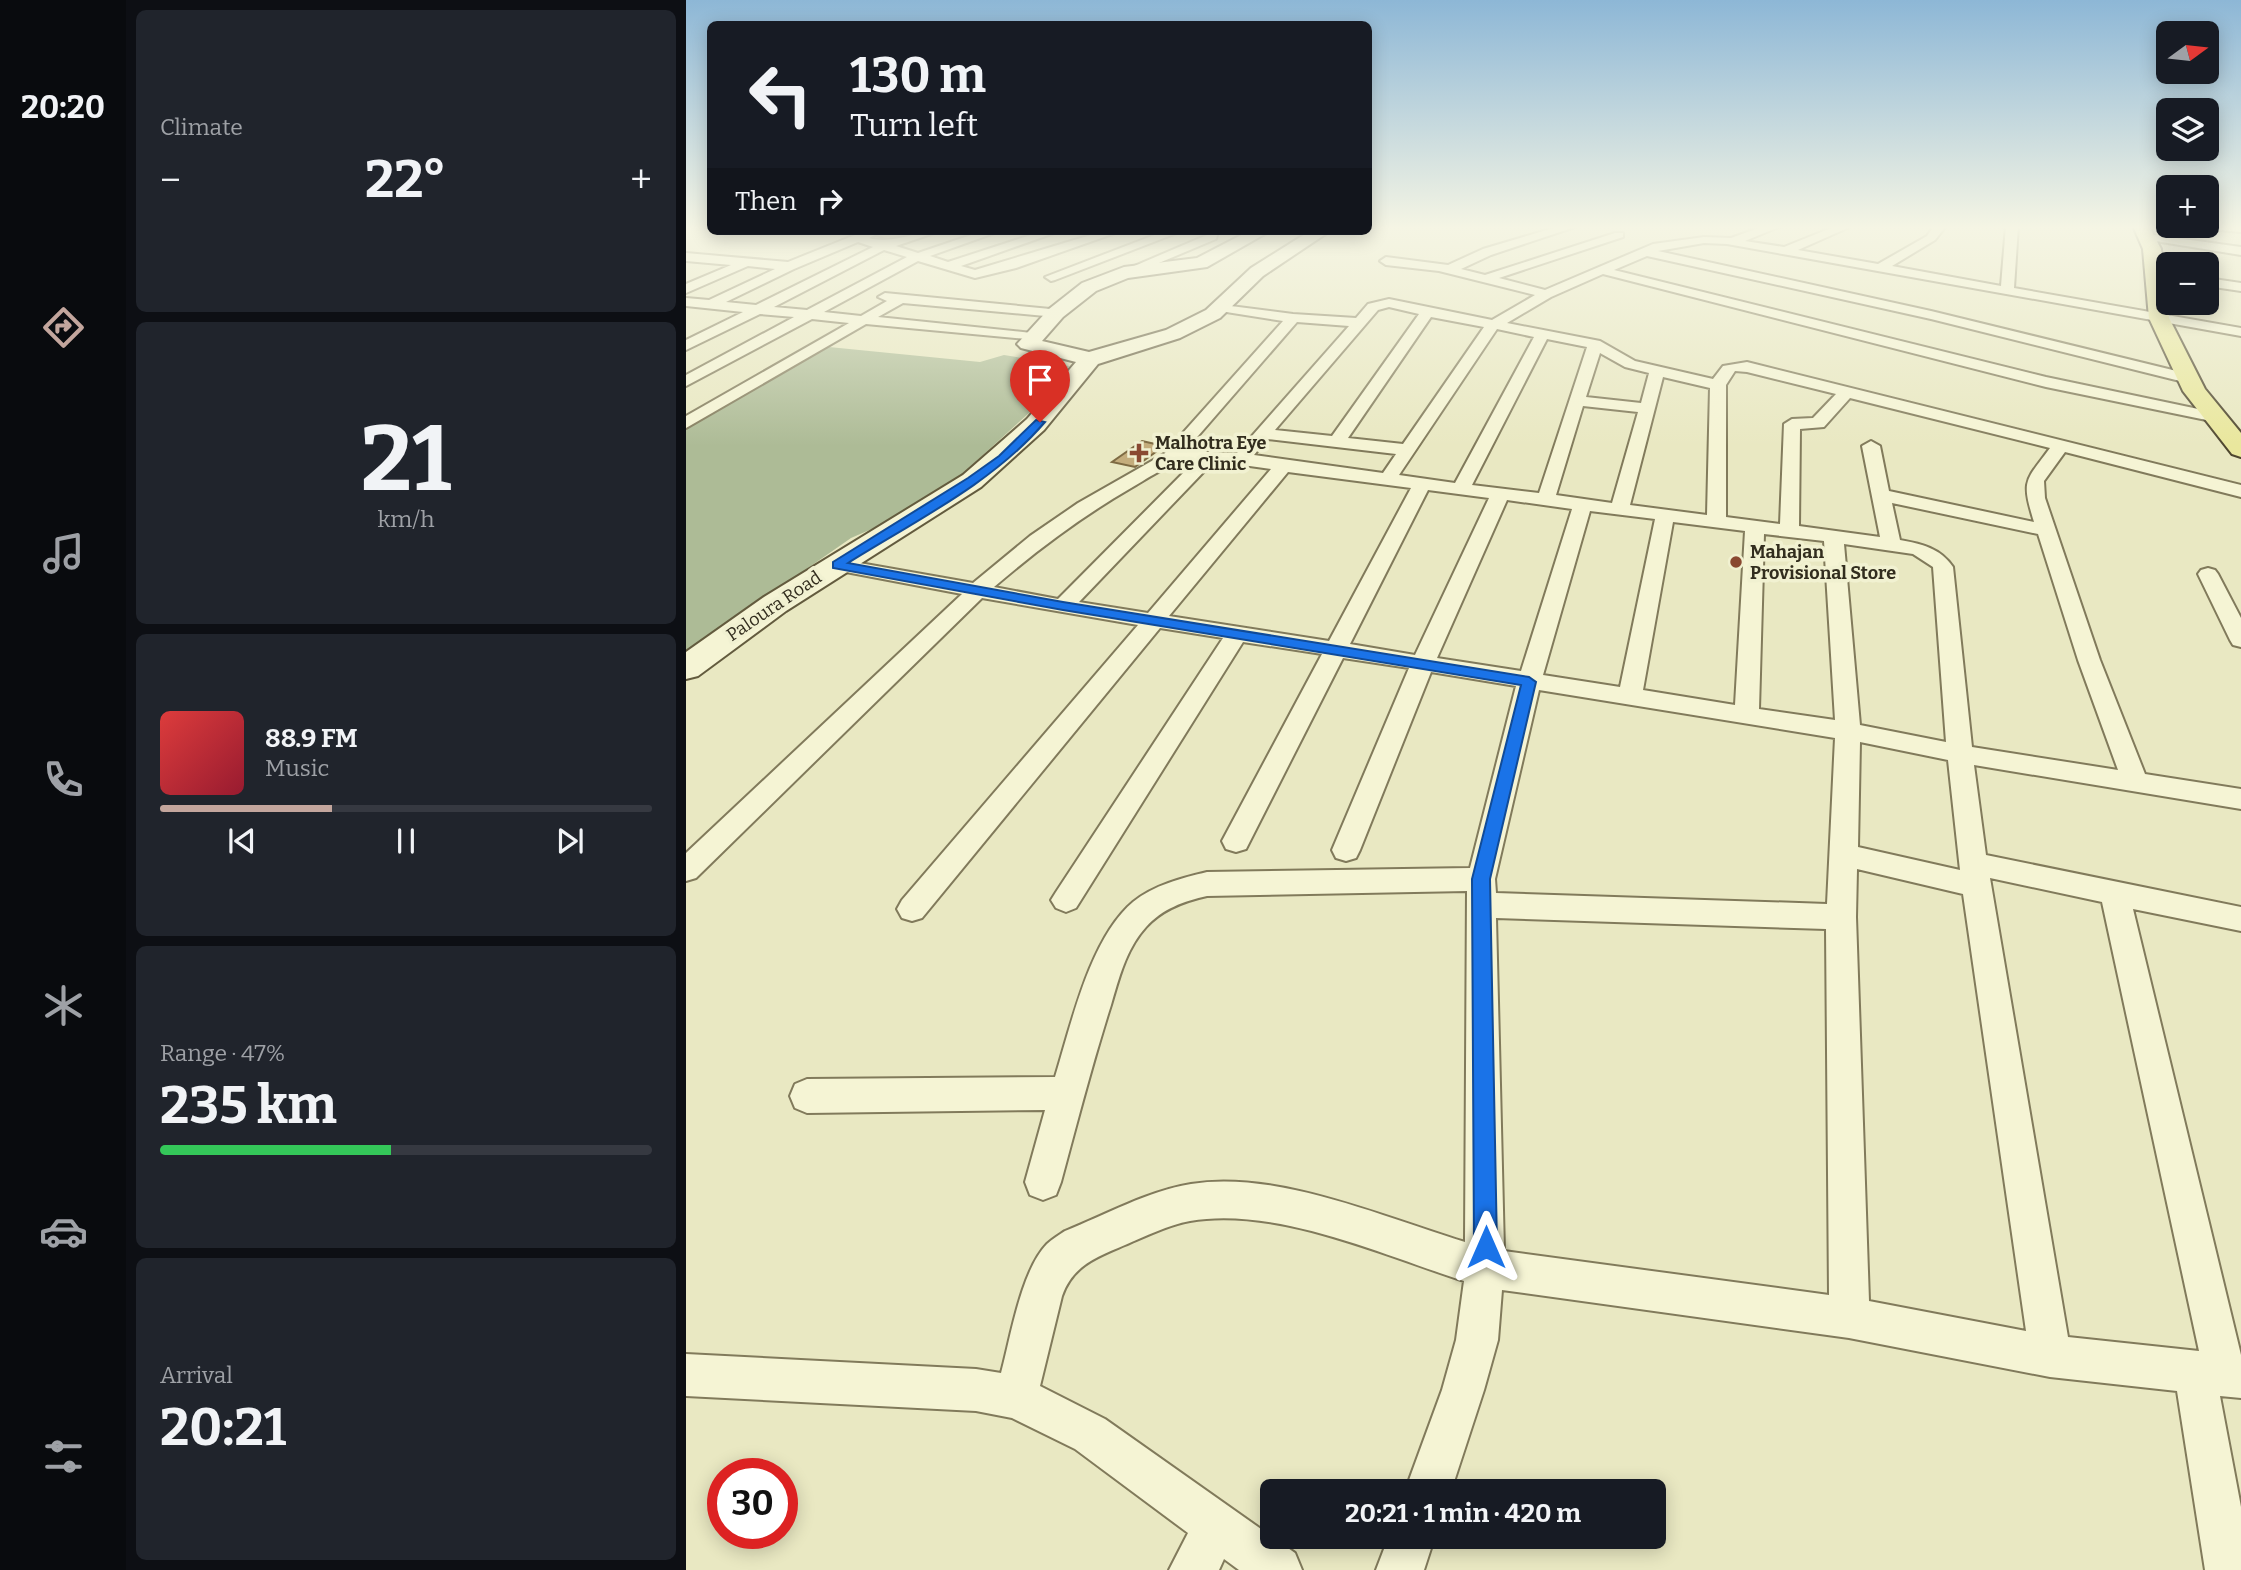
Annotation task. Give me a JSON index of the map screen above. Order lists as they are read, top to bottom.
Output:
{
  "streets": {
    "main road": ["Paloura Road"]
  },
  "places": {
    "health": ["Malhotra Eye Care Clinic"],
    "other": ["Mahajan Provisional Store"]
  },
  "north": "right",
  "page": {
    "tabs": "20:20",
    "tile": [
      "Climate",
      ["21", "km/h"],
      ["Range · 47%", "235 km"],
      ["Arrival", "20:21"]
    ],
    "map_buttons": ["+", "−"],
    "turn": ["130 m", "Turn left"],
    "heat": ["−", "22°", "+"],
    "then": "Then",
    "song": ["88.9 FM", "Music"],
    "limit": "30",
    "trip": "20:21 · 1 min · 420 m"
  }
}
